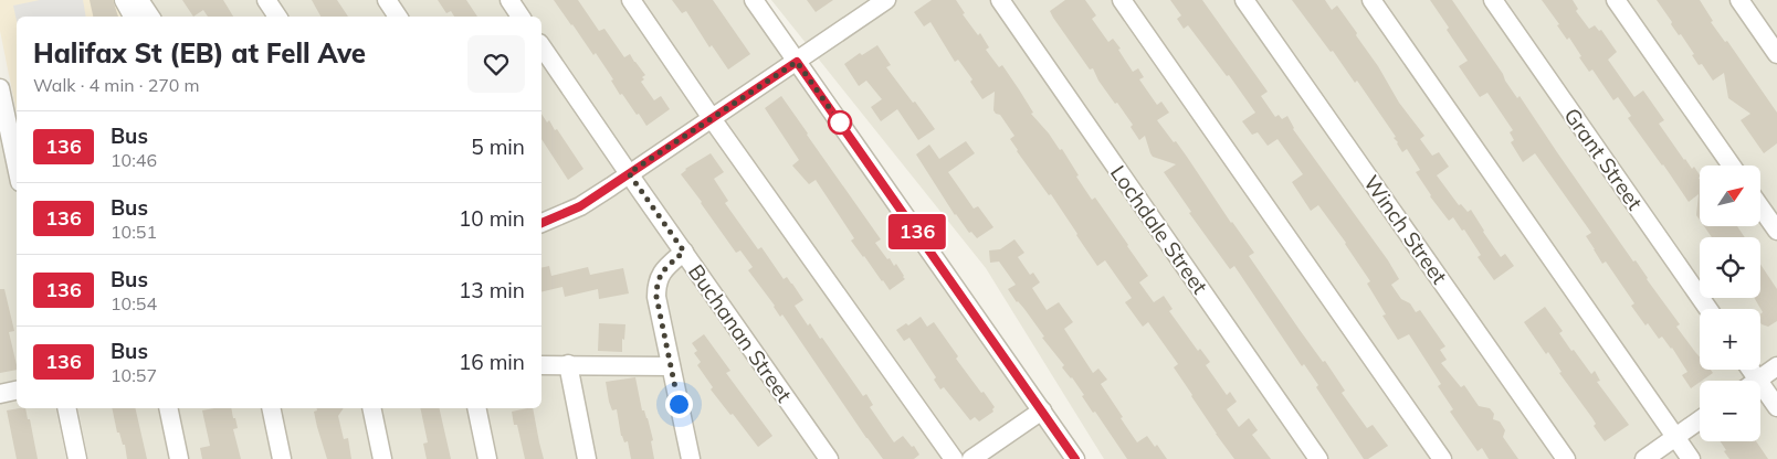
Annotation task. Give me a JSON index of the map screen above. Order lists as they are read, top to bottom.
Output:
{
  "streets": {
    "street": [
      "Grant Street",
      "Lochdale Street",
      "Winch Street",
      "Buchanan Street"
    ]
  },
  "lines": ["bus line 136"],
  "north": "top right",
  "page": {
    "on_map": "136",
    "heading": ["Halifax St (EB) at Fell Ave", "Walk · 4 min · 270 m"],
    "list": [
      {
        "mark": "136",
        "name": "Bus",
        "note": "10:46",
        "value": "5 min"
      },
      {
        "mark": "136",
        "name": "Bus",
        "note": "10:51",
        "value": "10 min"
      },
      {
        "mark": "136",
        "name": "Bus",
        "note": "10:54",
        "value": "13 min"
      },
      {
        "mark": "136",
        "name": "Bus",
        "note": "10:57",
        "value": "16 min"
      }
    ],
    "map_buttons": ["+", "−"]
  }
}
